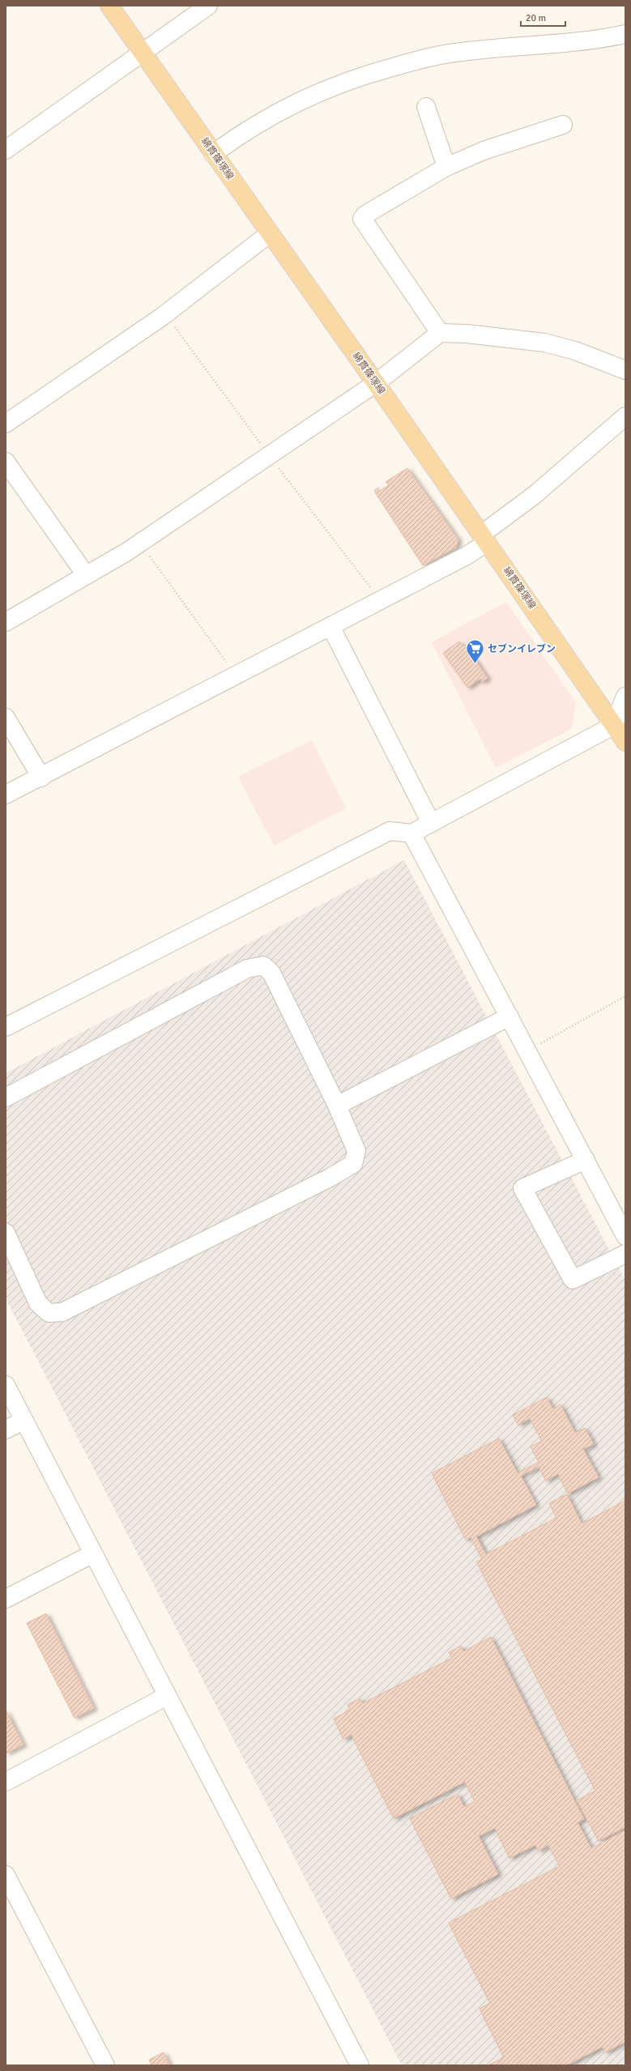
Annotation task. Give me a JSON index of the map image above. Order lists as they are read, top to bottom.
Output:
{
  "streets": {
    "main road": ["綿貫篠塚線"]
  },
  "places": {
    "supermarket": ["セブンイレブン"]
  },
  "scale_bar": "20 m"
}
